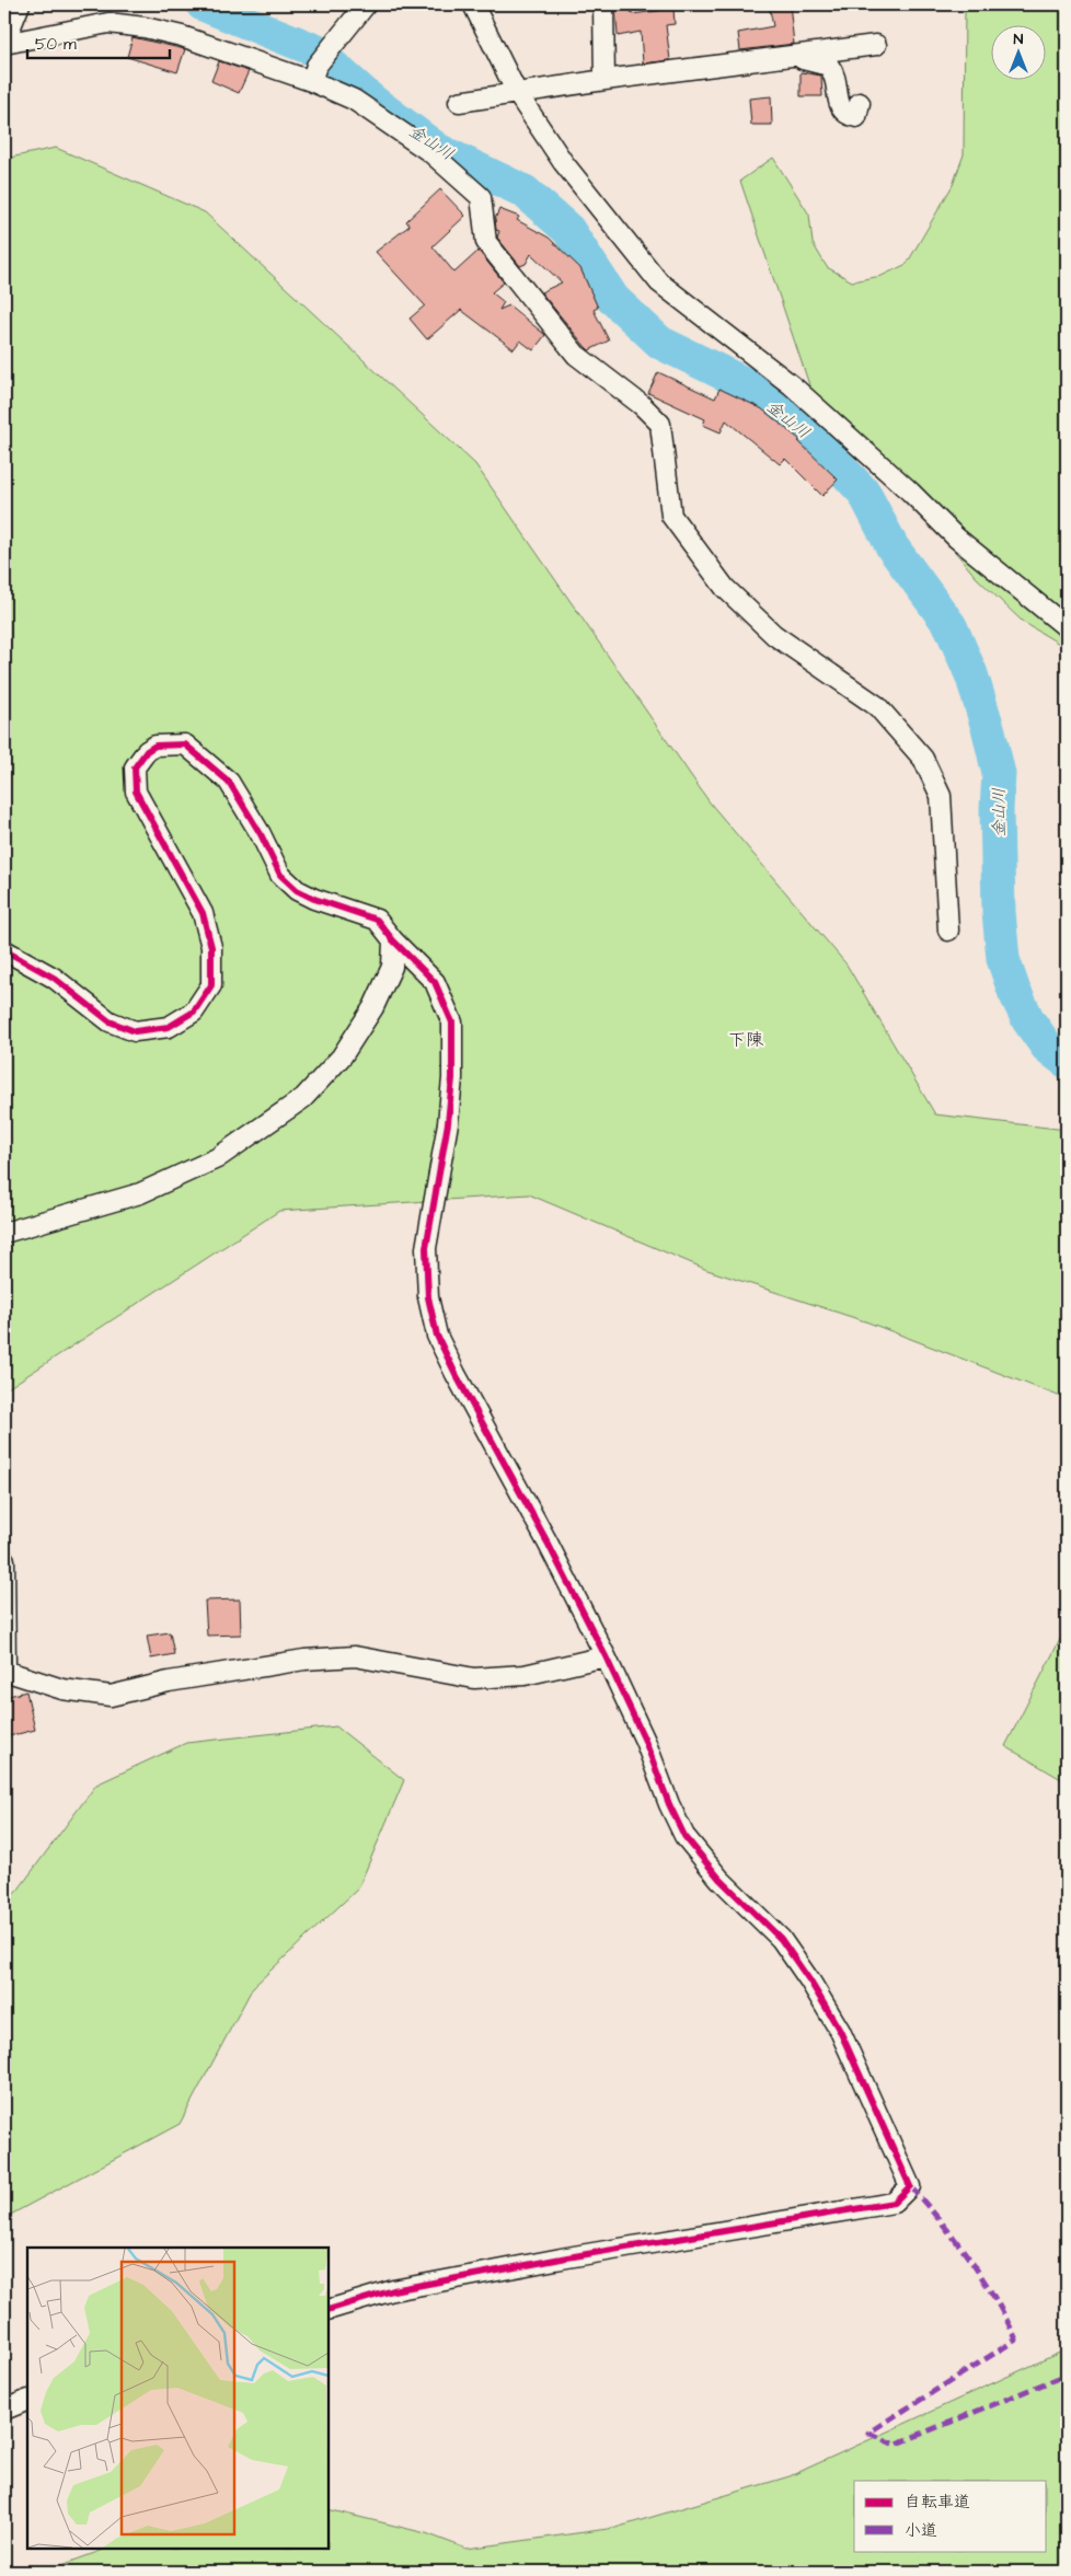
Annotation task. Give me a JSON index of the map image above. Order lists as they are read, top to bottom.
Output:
{
  "districts": ["下陳"],
  "water": ["金山川"],
  "legend": ["自転車道", "小道"],
  "scale_bar": "50 m",
  "north": "top"
}
